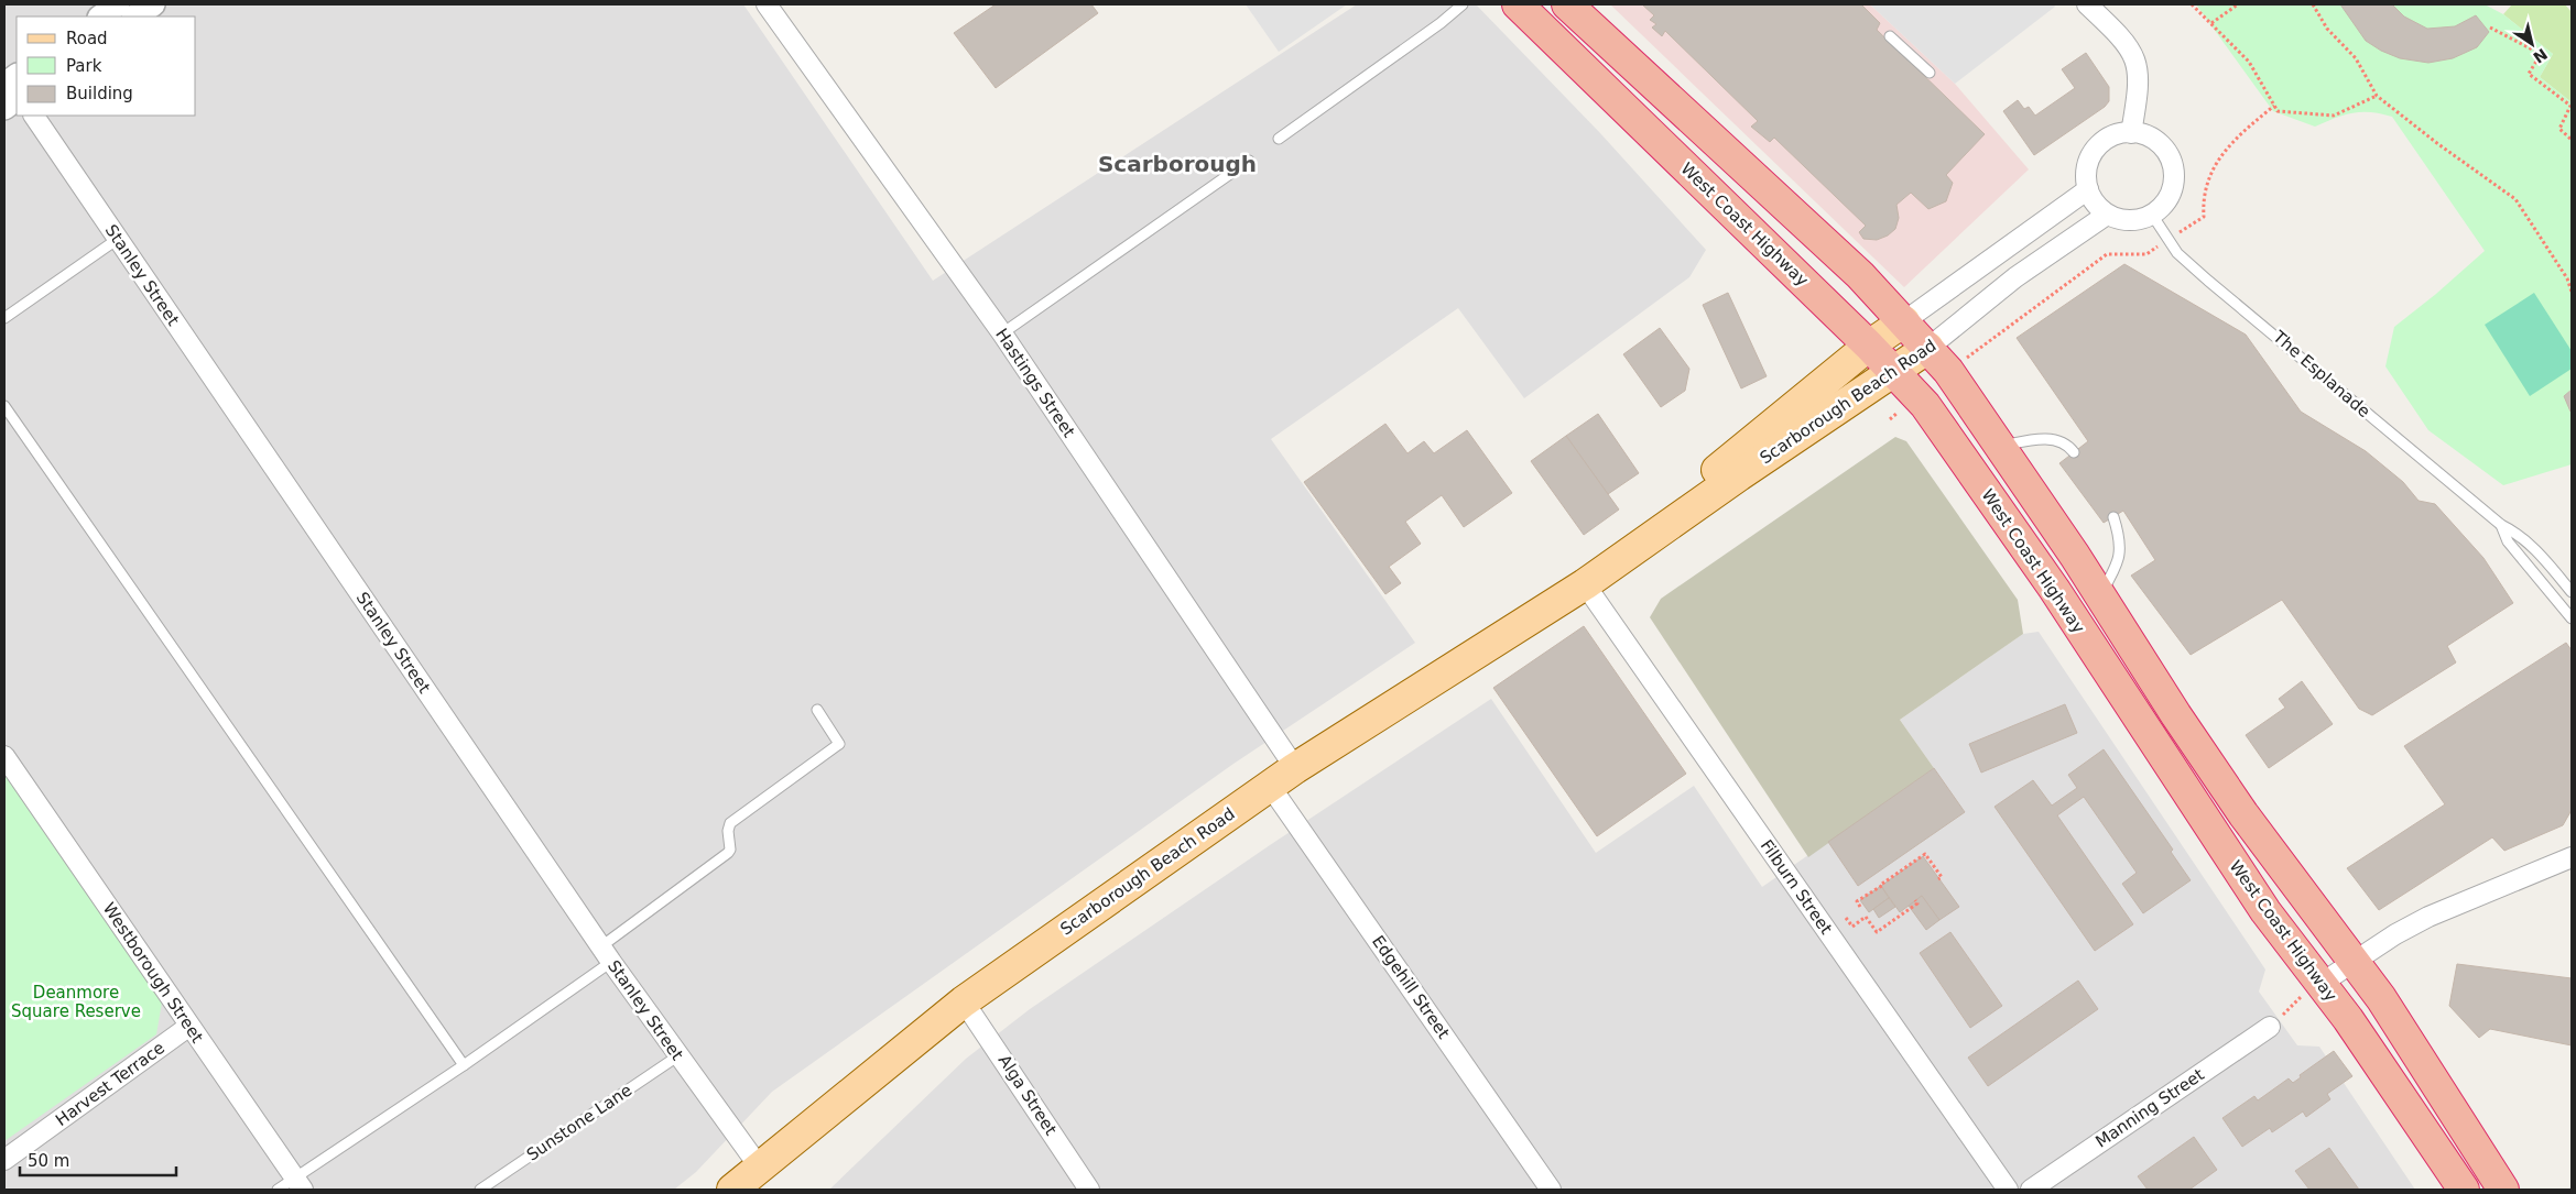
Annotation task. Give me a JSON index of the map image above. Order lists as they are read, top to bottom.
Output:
{
  "streets": {
    "highway": ["West Coast Highway"],
    "main road": ["Scarborough Beach Road"],
    "street": [
      "Stanley Street",
      "Hastings Street",
      "Filburn Street",
      "Westborough Street",
      "Edgehill Street",
      "Harvest Terrace",
      "Alga Street",
      "Manning Street"
    ],
    "lane": ["The Esplanade", "Sunstone Lane"]
  },
  "crossings": [
    ["West Coast Highway", "Scarborough Beach Road"],
    ["Stanley Street", "Scarborough Beach Road"],
    ["Stanley Street", "Sunstone Lane"],
    ["The Esplanade", "Scarborough Beach Road"],
    ["Hastings Street", "Scarborough Beach Road"],
    ["Scarborough Beach Road", "Filburn Street"],
    ["Scarborough Beach Road", "Edgehill Street"],
    ["Scarborough Beach Road", "Alga Street"],
    ["Westborough Street", "Harvest Terrace"]
  ],
  "districts": ["Scarborough"],
  "parks": ["Deanmore Square Reserve"],
  "legend": ["Road", "Park", "Building"],
  "scale_bar": "50 m",
  "north": "bottom right"
}
